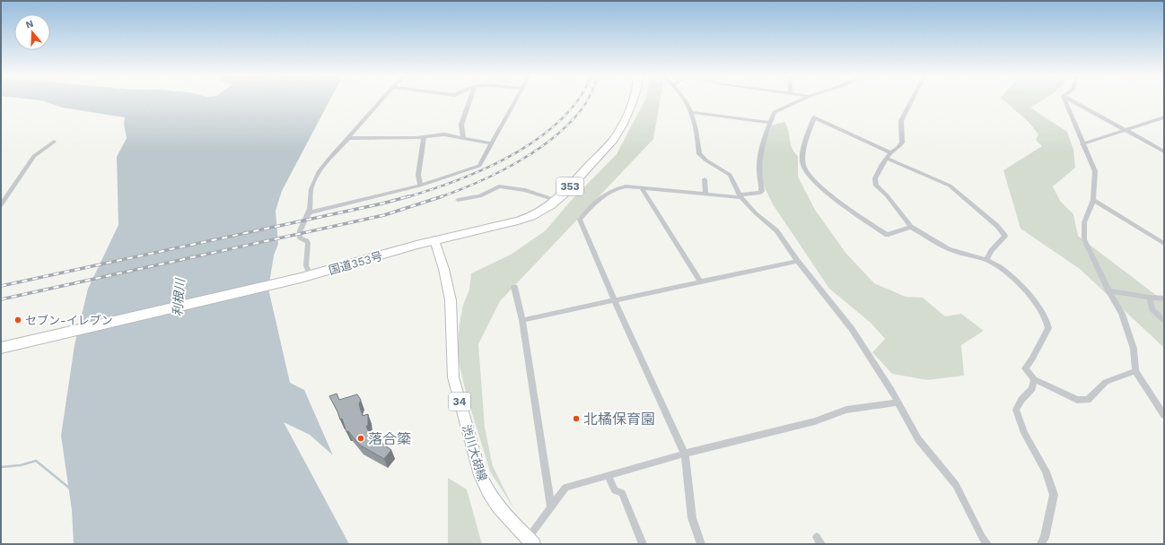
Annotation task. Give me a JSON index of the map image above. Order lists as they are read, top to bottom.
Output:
{
  "streets": {
    "highway": ["353", "国道353号"],
    "main road": ["34", "渋川大胡線"]
  },
  "crossings": [
    ["国道353号", "渋川大胡線"]
  ],
  "water": ["利根川"],
  "places": ["セブン-イレブン", "北橘保育園", "落合簗"],
  "north": "top"
}
